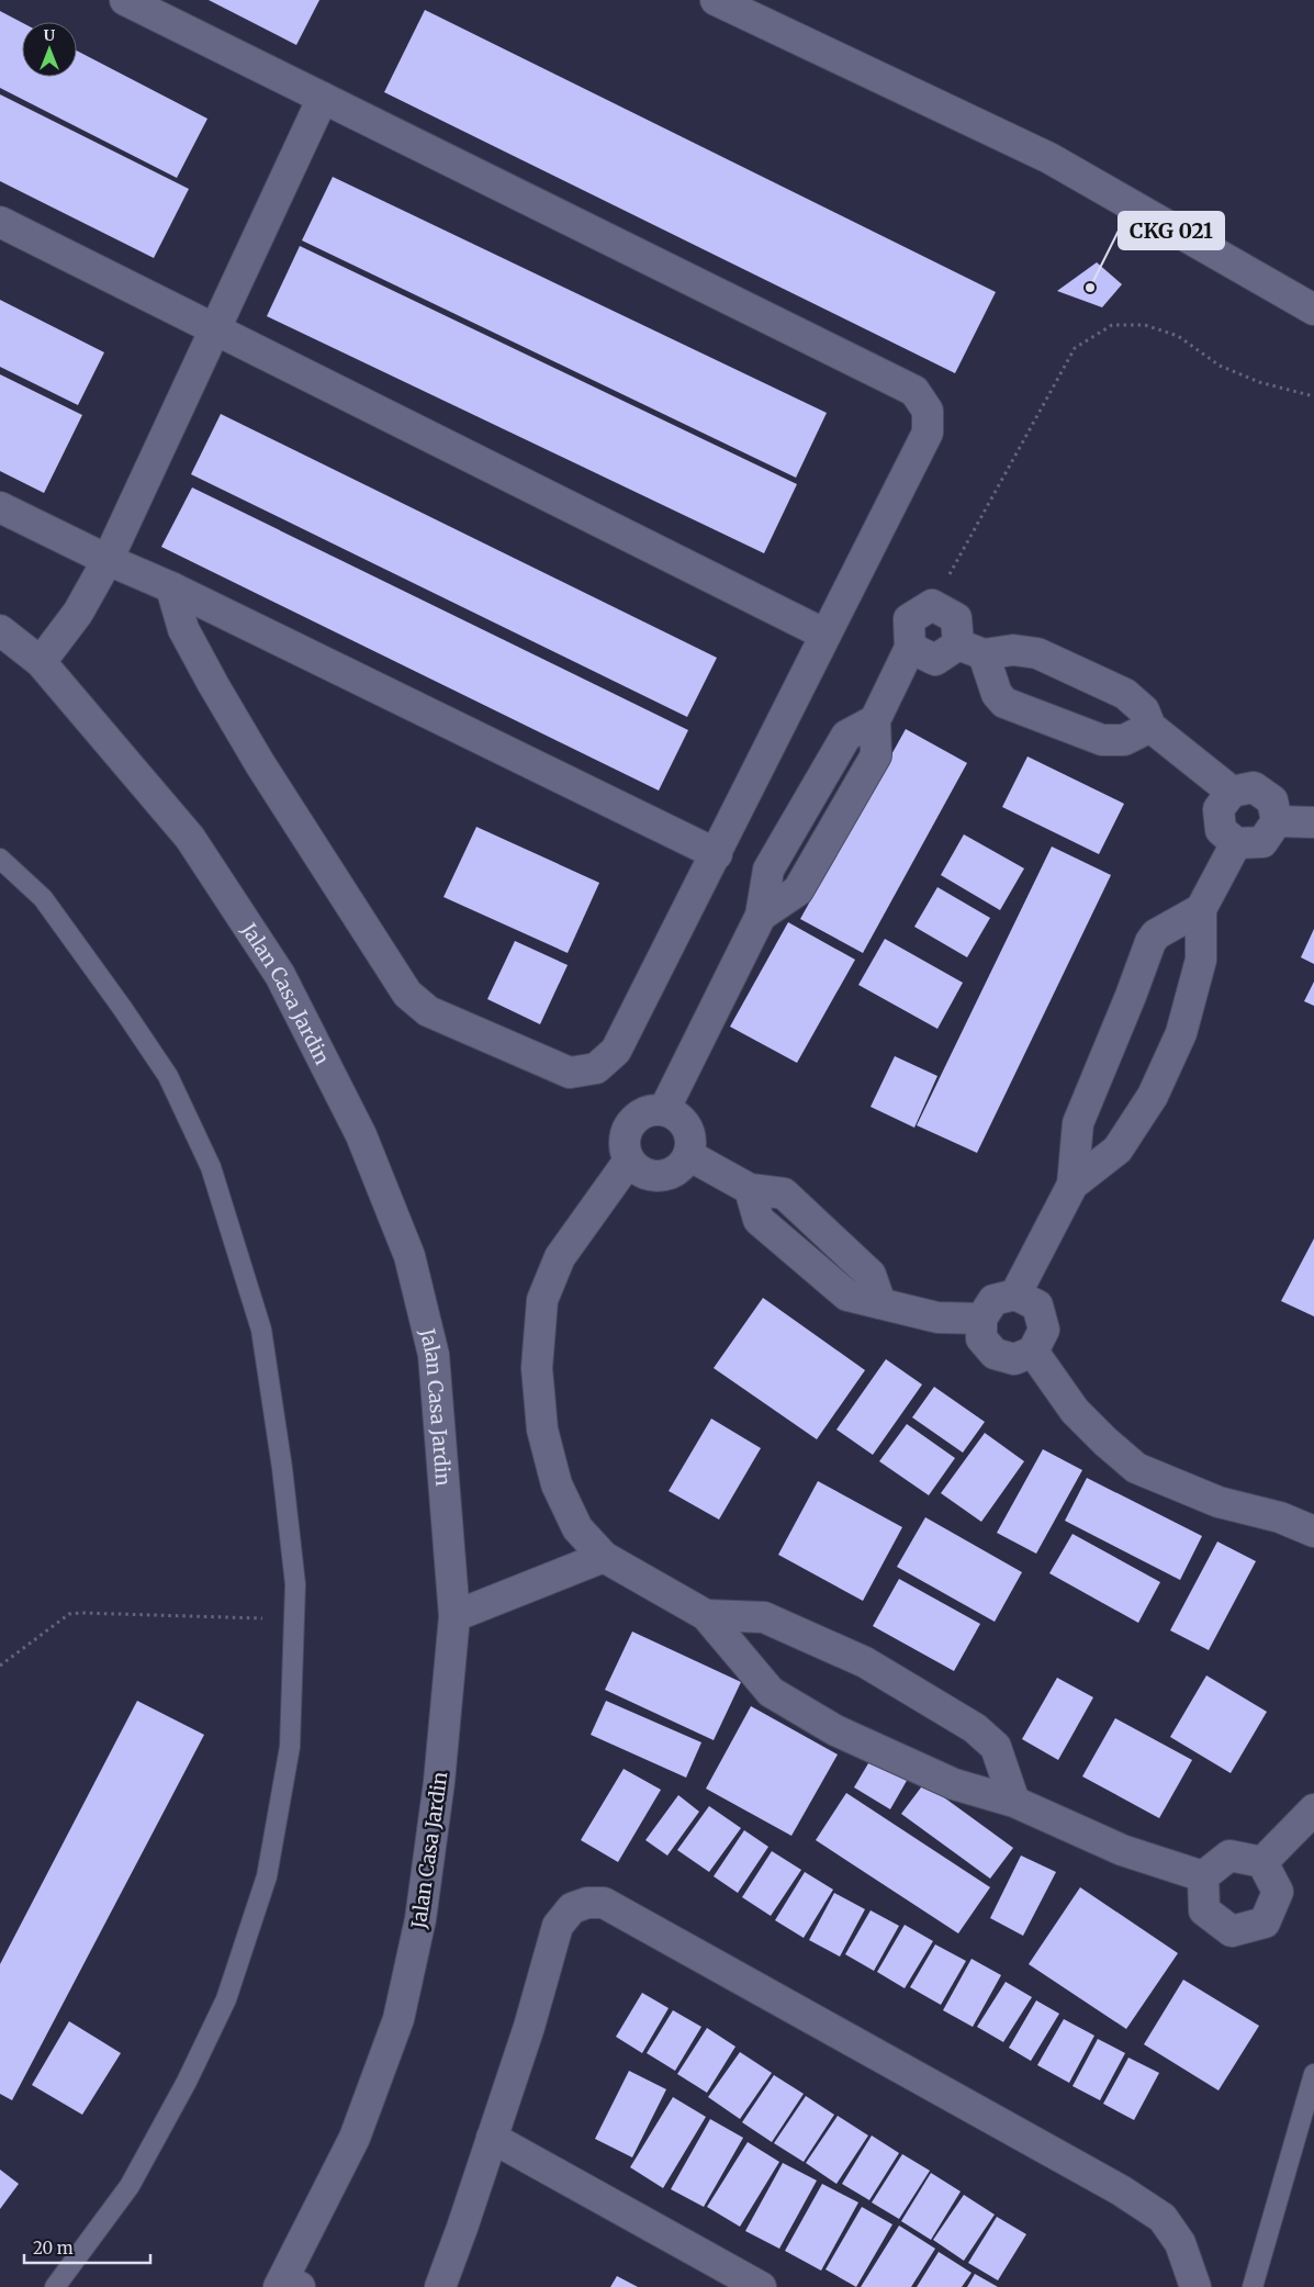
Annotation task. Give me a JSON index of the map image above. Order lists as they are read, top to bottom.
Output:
{
  "streets": {
    "street": ["Jalan Casa Jardin"]
  },
  "places": ["CKG 021"],
  "scale_bar": "20 m",
  "north": "top"
}
